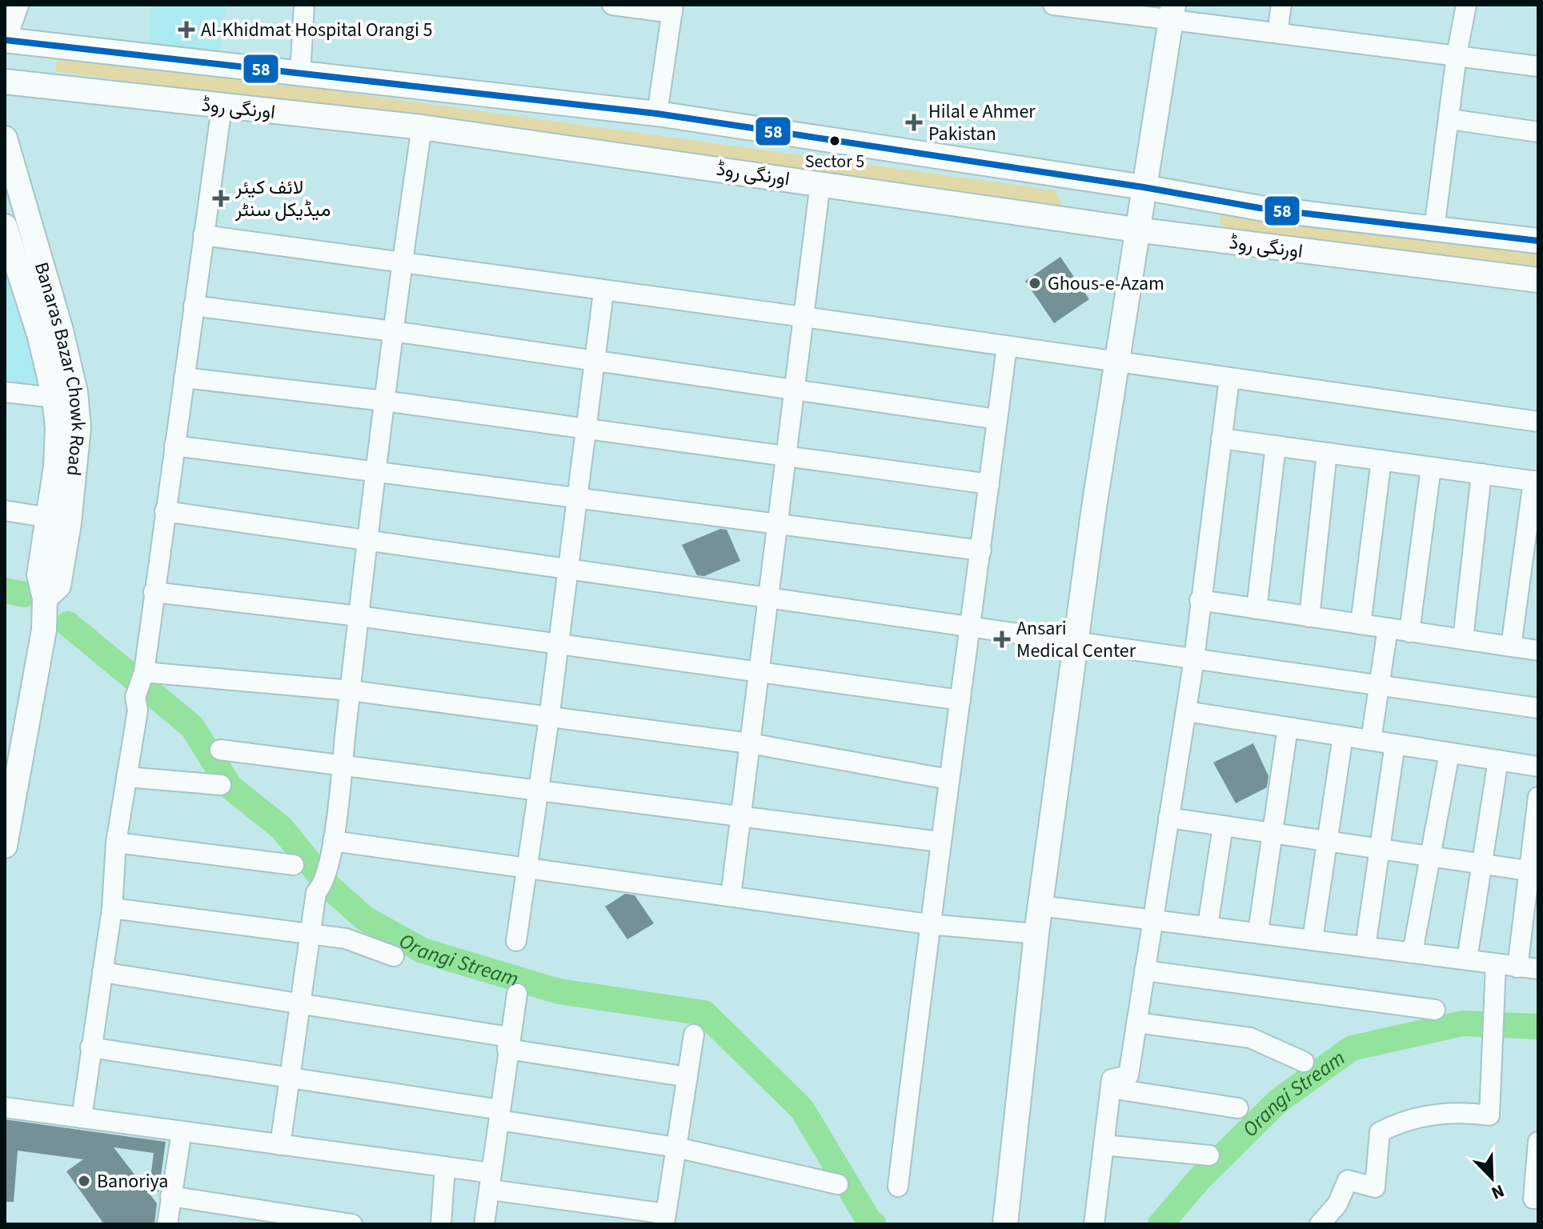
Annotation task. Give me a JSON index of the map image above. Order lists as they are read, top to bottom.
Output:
{
  "streets": {
    "main road": ["اورنگی روڈ", "Banaras Bazar Chowk Road"]
  },
  "water": ["Orangi Stream"],
  "places": {
    "health": [
      "Al-Khidmat Hospital Orangi 5",
      "Hilal e Ahmer Pakistan",
      "لائف کیئر میڈیکل سنٹر",
      "Ansari Medical Center"
    ],
    "other": ["Sector 5", "Ghous-e-Azam", "Banoriya"]
  },
  "lines": ["transit line 58"],
  "north": "bottom right"
}
